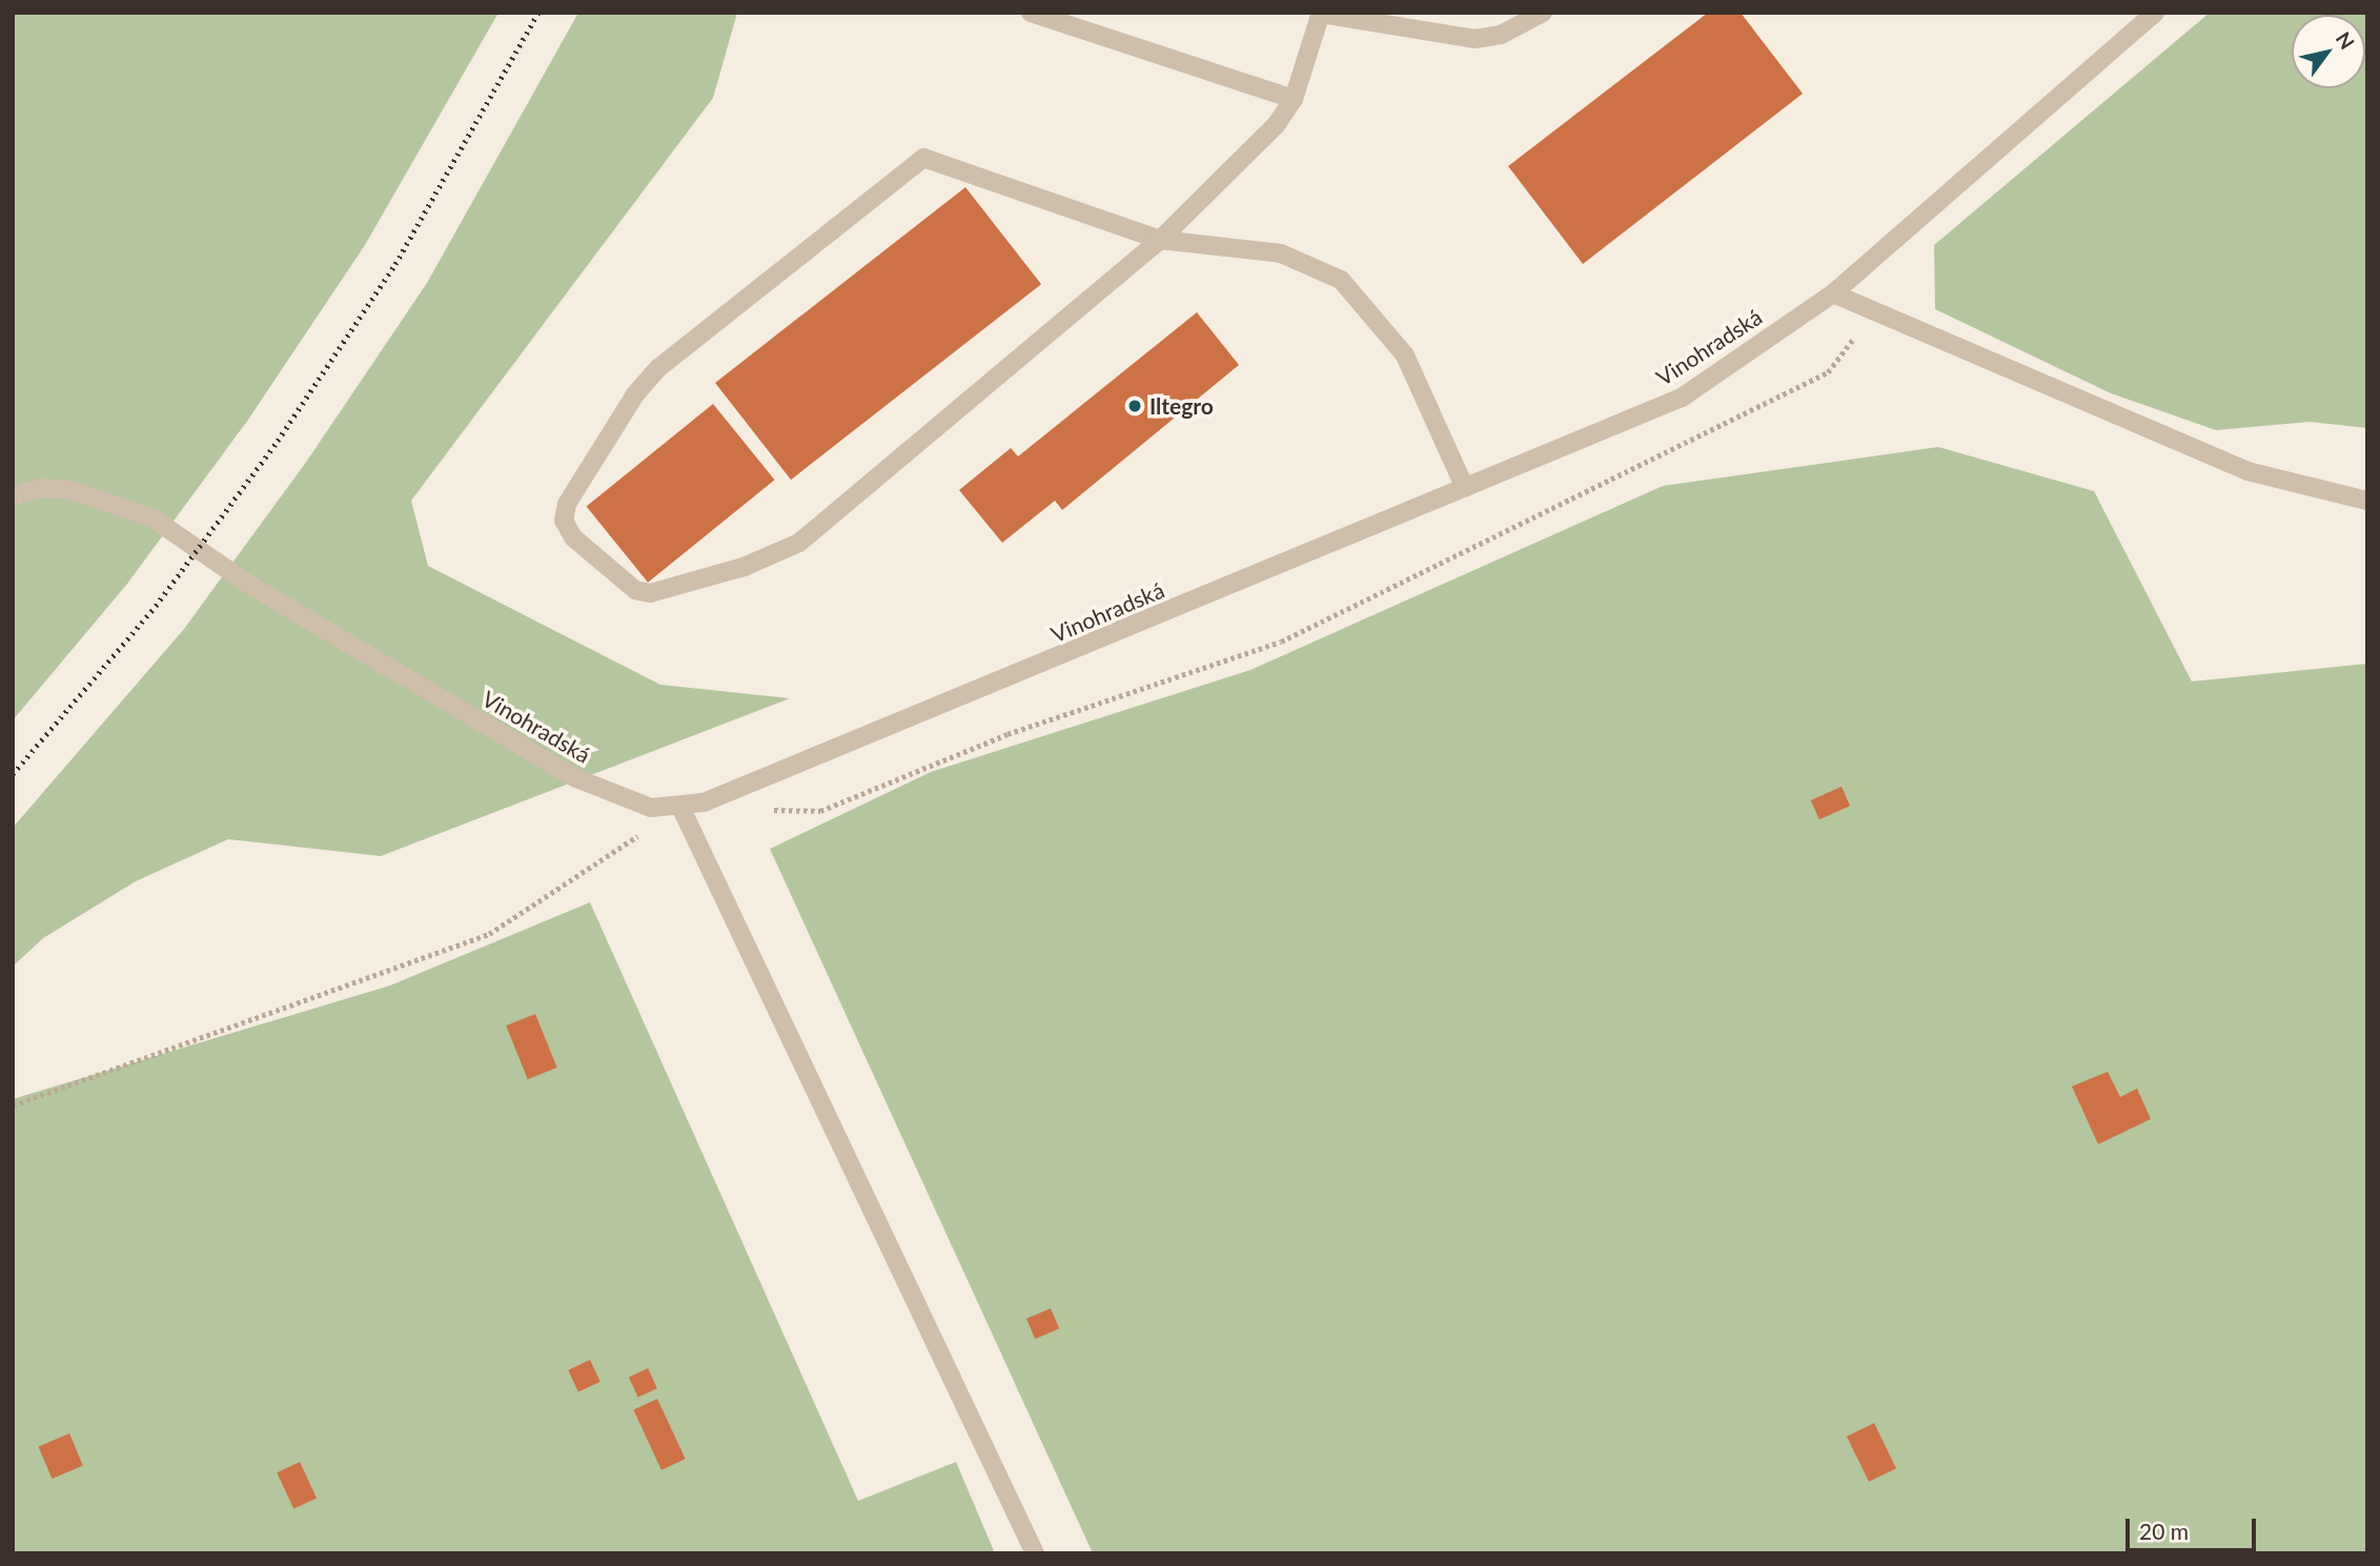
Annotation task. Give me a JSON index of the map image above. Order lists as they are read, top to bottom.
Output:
{
  "streets": {
    "street": ["Vinohradská"]
  },
  "places": ["Iltegro"],
  "scale_bar": "20 m",
  "north": "top right"
}
